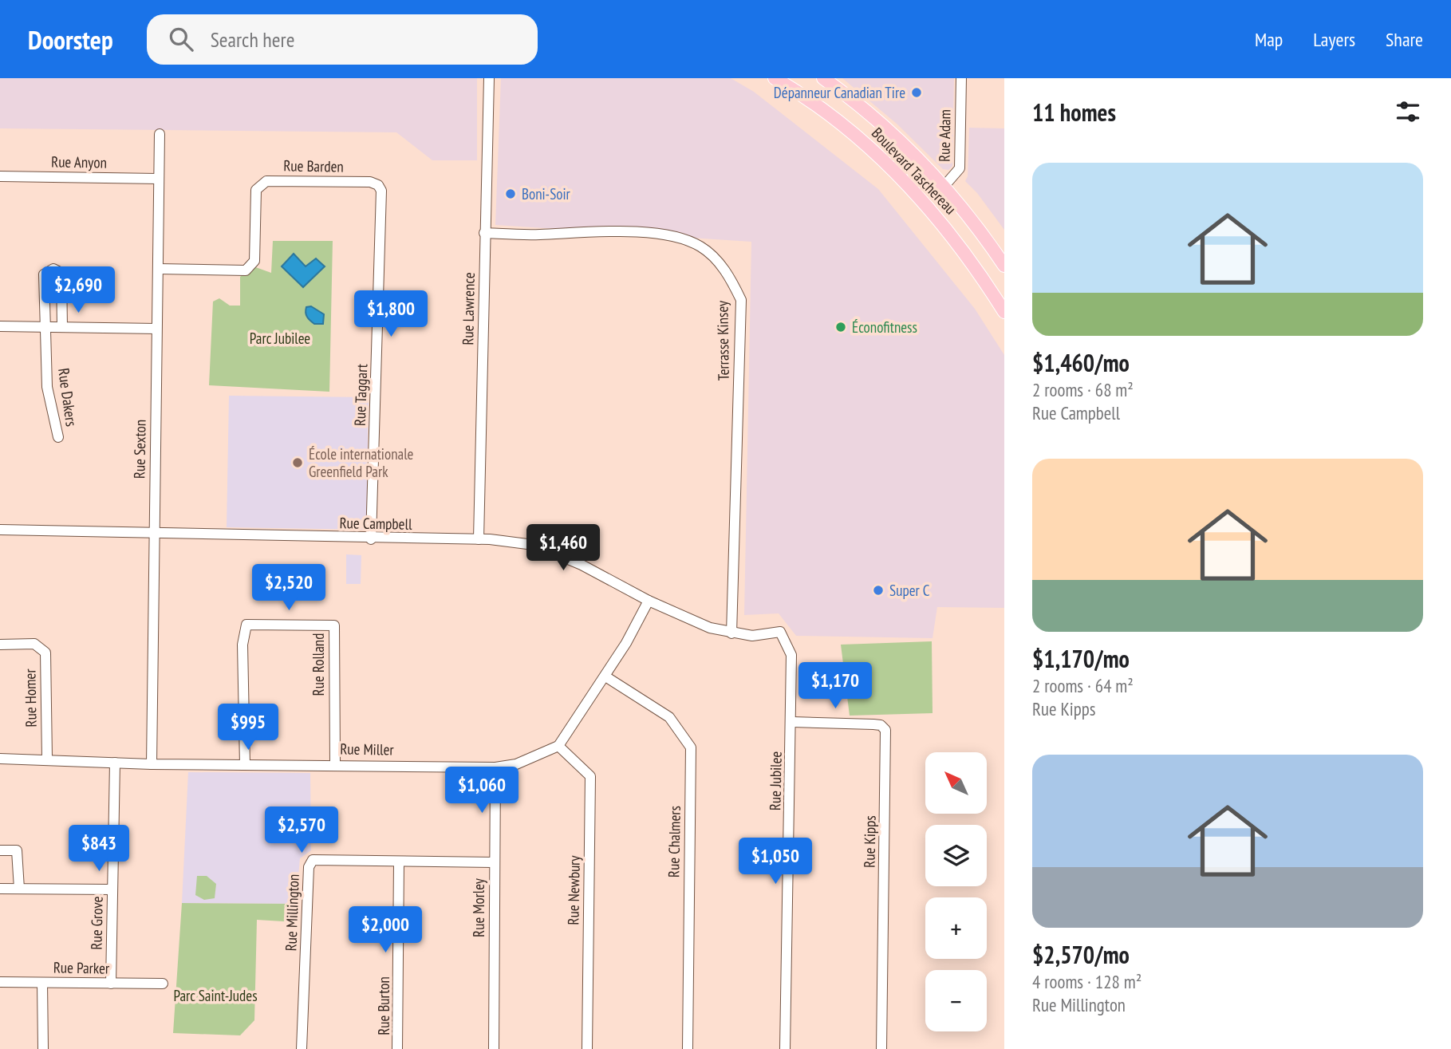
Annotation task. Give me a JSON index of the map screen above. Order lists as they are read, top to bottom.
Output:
{
  "streets": {
    "main road": ["Boulevard Taschereau"],
    "street": [
      "Rue Adam",
      "Rue Anyon",
      "Rue Barden",
      "Rue Lawrence",
      "Terrasse Kinsey",
      "Rue Taggart",
      "Rue Dakers",
      "Rue Sexton",
      "Rue Campbell",
      "Rue Rolland",
      "Rue Homer",
      "Rue Miller",
      "Rue Jubilee",
      "Rue Chalmers",
      "Rue Kipps",
      "Rue Newbury",
      "Rue Morley",
      "Rue Millington",
      "Rue Grove",
      "Rue Parker",
      "Rue Burton"
    ]
  },
  "crossings": [
    ["Rue Adam", "Boulevard Taschereau"],
    ["Rue Anyon", "Rue Sexton"],
    ["Rue Barden", "Rue Taggart"],
    ["Rue Barden", "Rue Sexton"],
    ["Rue Lawrence", "Terrasse Kinsey"],
    ["Rue Lawrence", "Rue Campbell"],
    ["Terrasse Kinsey", "Rue Campbell"],
    ["Terrasse Kinsey", "Rue Jubilee"],
    ["Rue Taggart", "Rue Campbell"],
    ["Rue Sexton", "Rue Campbell"],
    ["Rue Sexton", "Rue Miller"],
    ["Rue Campbell", "Rue Jubilee"],
    ["Rue Rolland", "Rue Miller"],
    ["Rue Homer", "Rue Miller"],
    ["Rue Miller", "Rue Newbury"],
    ["Rue Miller", "Rue Morley"],
    ["Rue Miller", "Rue Grove"],
    ["Rue Jubilee", "Rue Kipps"],
    ["Rue Morley", "Rue Millington"],
    ["Rue Millington", "Rue Burton"],
    ["Rue Grove", "Rue Parker"]
  ],
  "parks": ["Parc Jubilee", "Parc Saint-Judes"],
  "places": [
    "Dépanneur Canadian Tire",
    "Boni-Soir",
    "Éconofitness",
    "École internationale Greenfield Park",
    "Super C"
  ],
  "north": "top left",
  "page": {
    "header": "Doorstep",
    "search": "Search here",
    "nav": ["Map", "Layers", "Share"],
    "heading": "11 homes",
    "list": [
      {
        "name": "$1,460/mo",
        "note": "2 rooms · 68 m² · Rue Campbell"
      },
      {
        "name": "$1,170/mo",
        "note": "2 rooms · 64 m² · Rue Kipps"
      },
      {
        "name": "$2,570/mo",
        "note": "4 rooms · 128 m² · Rue Millington"
      }
    ],
    "price": [
      "$2,690",
      "$1,800",
      "$1,460",
      "$2,520",
      "$1,170",
      "$995",
      "$1,060",
      "$2,570",
      "$843",
      "$1,050",
      "$2,000"
    ],
    "map_buttons": ["+", "−"]
  }
}
